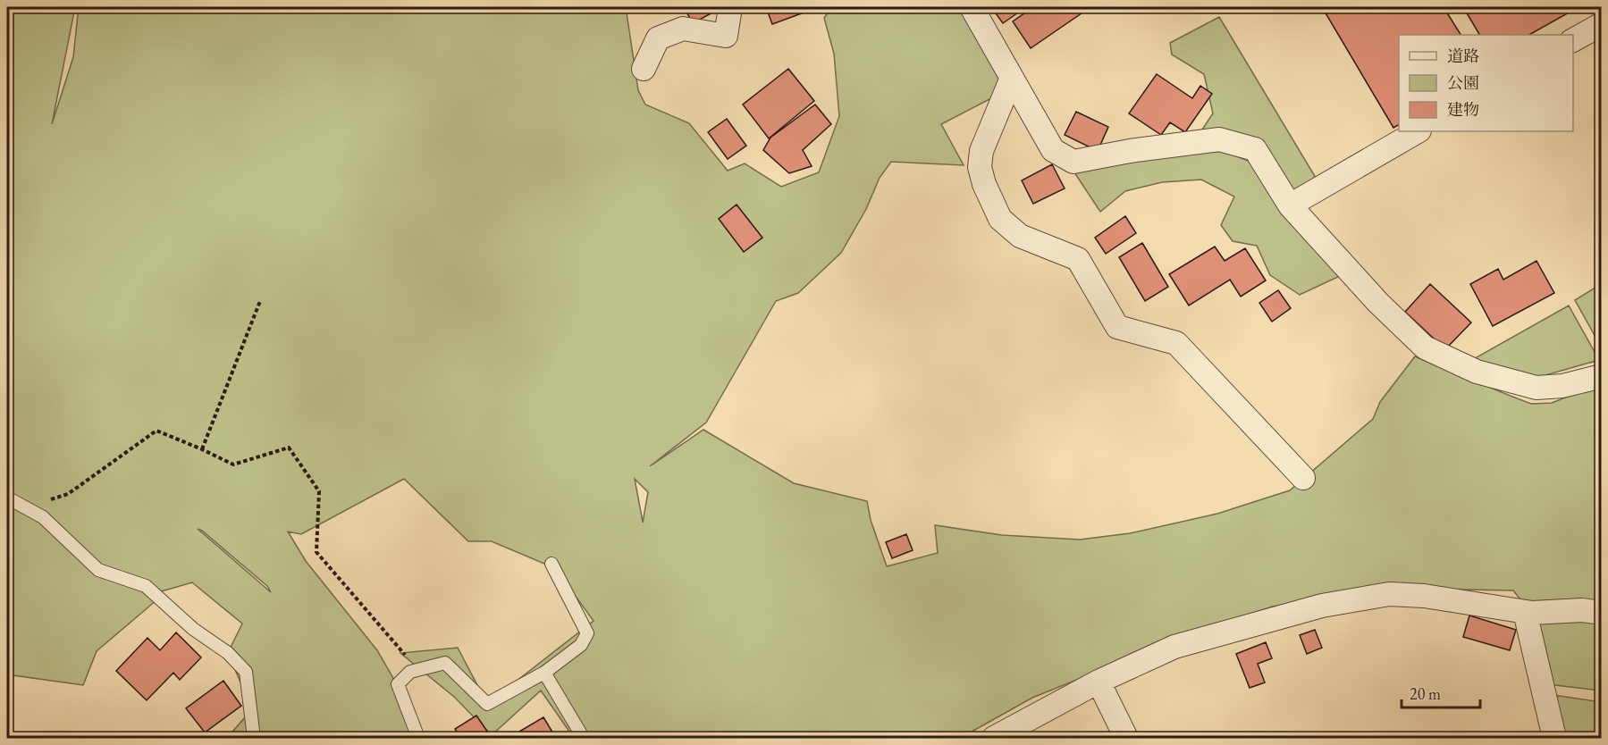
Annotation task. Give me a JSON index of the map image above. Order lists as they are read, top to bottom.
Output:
{
  "legend": ["道路", "公園", "建物"],
  "scale_bar": "20 m"
}
